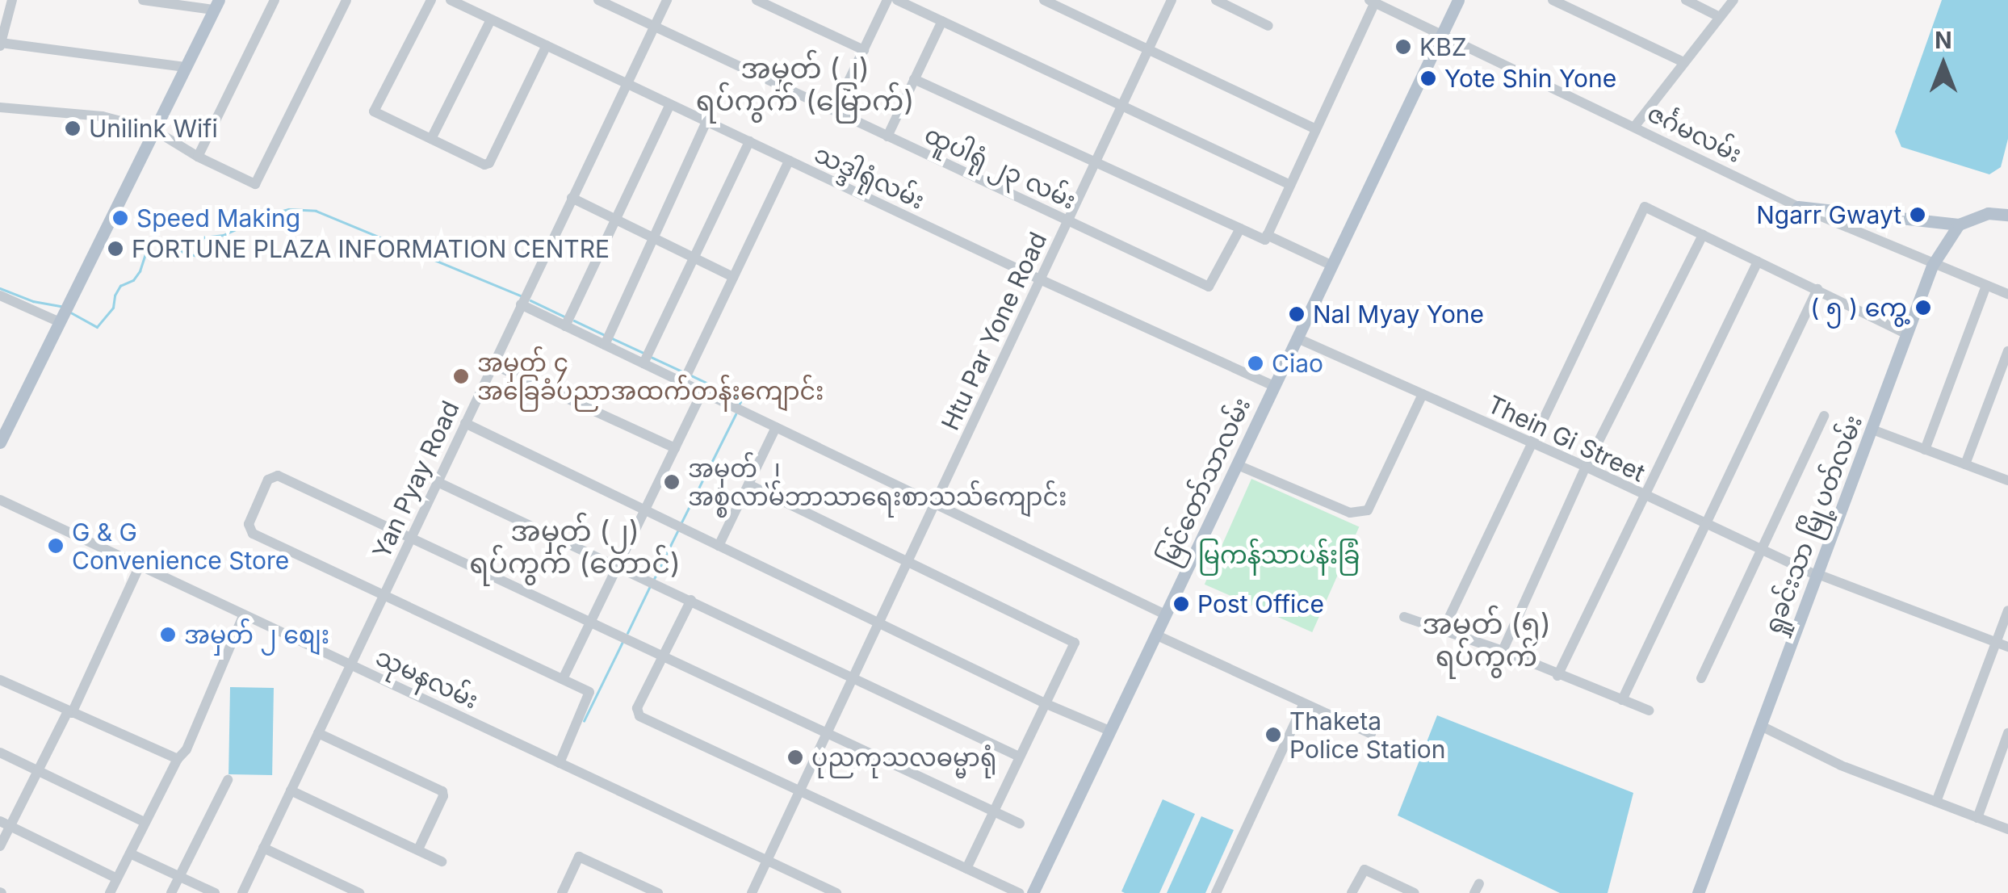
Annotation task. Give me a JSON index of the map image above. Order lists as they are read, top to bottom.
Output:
{
  "streets": {
    "main road": ["မြင်တော်သာလမ်း", "ရှုခင်းသာ မြို့ပတ်လမ်း"],
    "street": [
      "ဇင်္ဂမလမ်း",
      "ထူပါရုံ ၂၃ လမ်း",
      "သဒ္ဒါရုံလမ်း",
      "Htu Par Yone Road",
      "Thein Gi Street",
      "Yan Pyay Road",
      "သုမနလမ်း"
    ]
  },
  "crossings": [
    ["ဇင်္ဂမလမ်း", "မြင်တော်သာလမ်း"],
    ["ဇင်္ဂမလမ်း", "ရှုခင်းသာ မြို့ပတ်လမ်း"],
    ["ထူပါရုံ ၂၃ လမ်း", "Htu Par Yone Road"],
    ["ထူပါရုံ ၂၃ လမ်း", "Yan Pyay Road"],
    ["သဒ္ဒါရုံလမ်း", "Htu Par Yone Road"],
    ["သဒ္ဒါရုံလမ်း", "Yan Pyay Road"],
    ["သဒ္ဒါရုံလမ်း", "မြင်တော်သာလမ်း"],
    ["Htu Par Yone Road", "သုမနလမ်း"],
    ["Thein Gi Street", "မြင်တော်သာလမ်း"],
    ["Thein Gi Street", "ရှုခင်းသာ မြို့ပတ်လမ်း"],
    ["Yan Pyay Road", "သုမနလမ်း"]
  ],
  "districts": ["အမှတ် (၂) ရပ်ကွက် (မြောက်)", "အမှတ် (၂) ရပ်ကွက် (တောင်)", "အမှတ် (၅) ရပ်ကွက်"],
  "parks": ["မြကန်သာပန်းခြံ"],
  "places": [
    "KBZ",
    "Yote Shin Yone",
    "Unilink Wifi",
    "Ngarr Gwayt",
    "Speed Making",
    "FORTUNE PLAZA INFORMATION CENTRE",
    "( ၅ ) ကွေ့",
    "Nal Myay Yone",
    "Ciao",
    "အမှတ် ၄ အခြေခံပညာအထက်တန်းကျောင်း",
    "အမှတ် ၂ အစ္စလာမ်ဘာသာရေးစာသသ်ကျောင်း",
    "G & G Convenience Store",
    "Post Office",
    "အမှတ် ၂ စျေး",
    "Thaketa Police Station",
    "ပုညကုသလဓမ္မာရုံ"
  ],
  "north": "top"
}
